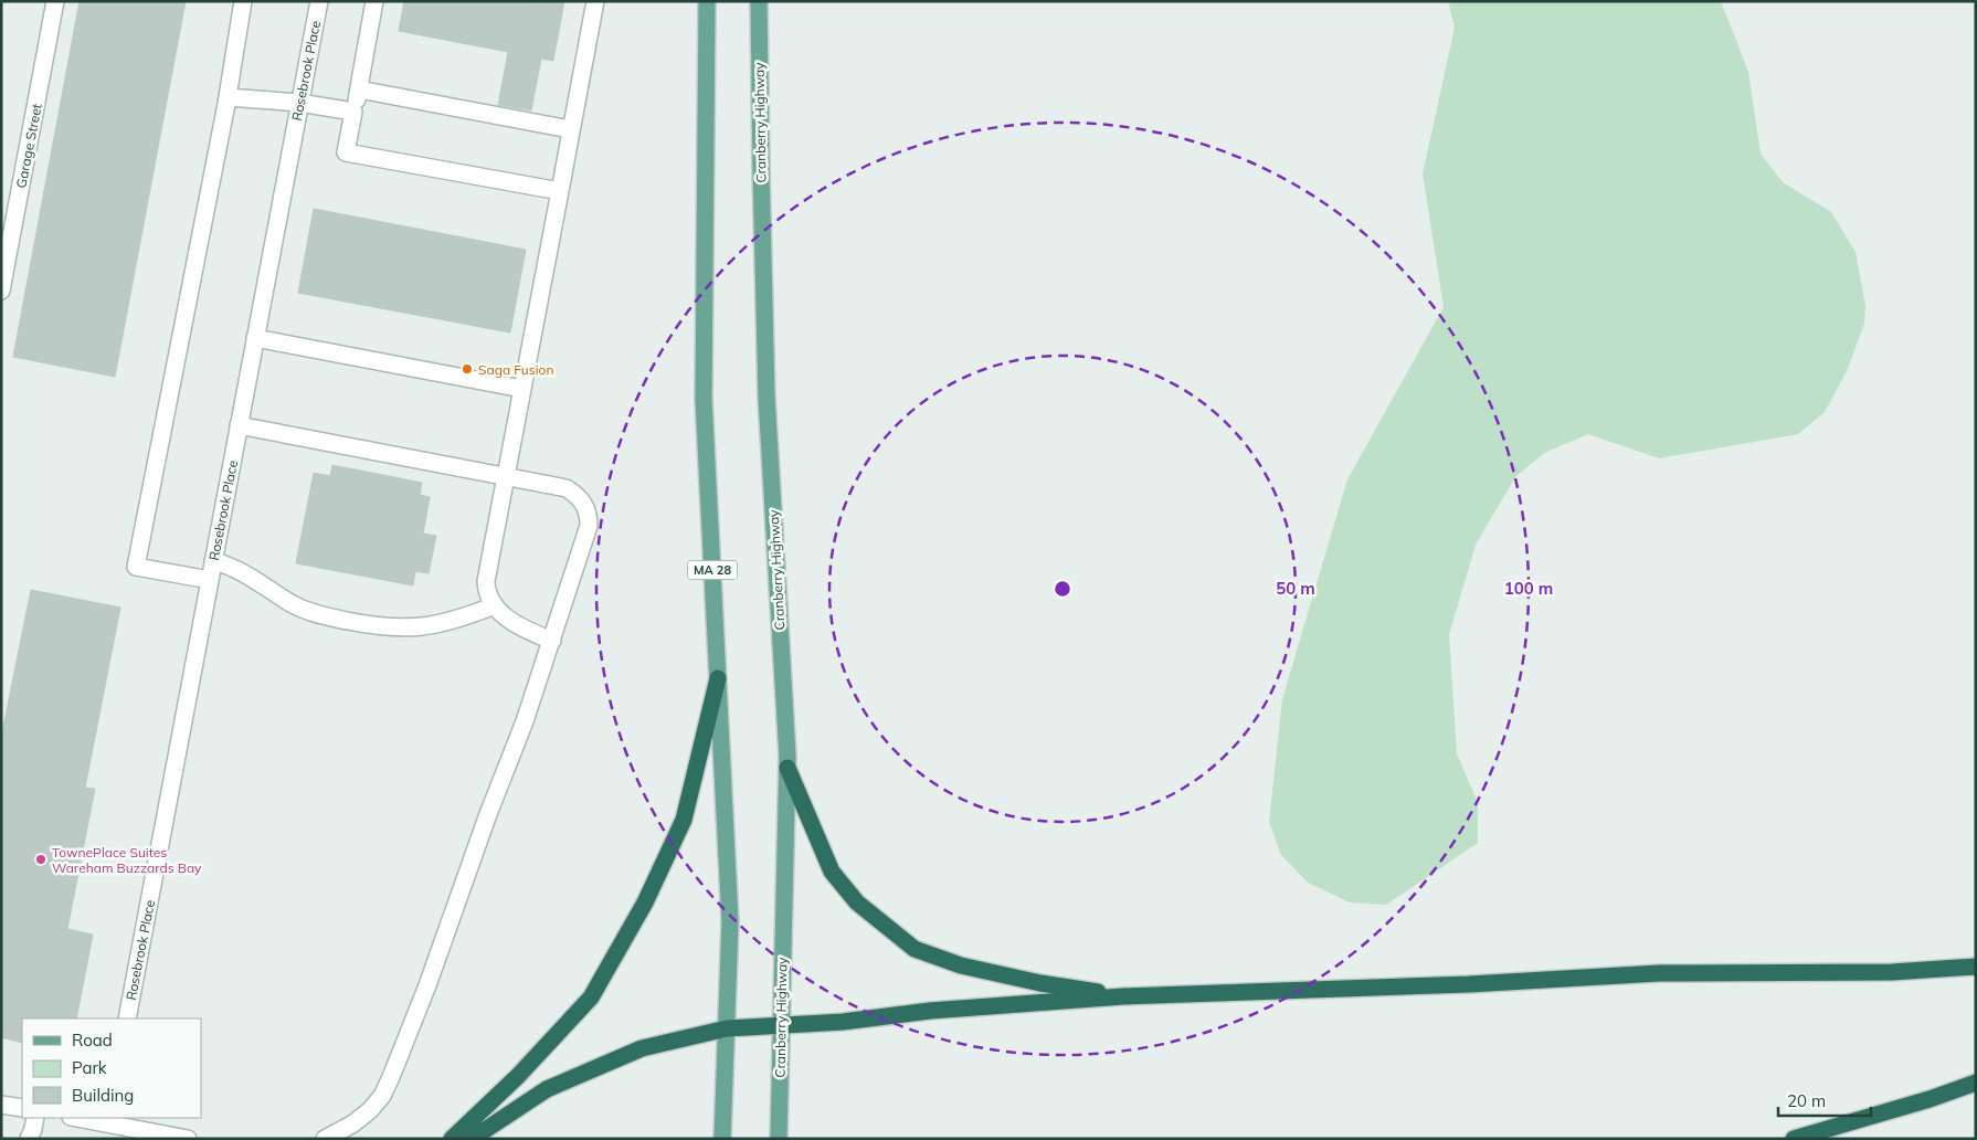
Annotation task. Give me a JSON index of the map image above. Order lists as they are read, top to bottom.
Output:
{
  "streets": {
    "main road": ["Cranberry Highway", "MA 28"],
    "street": ["Rosebrook Place", "Garage Street"]
  },
  "places": ["Saga Fusion", "TownePlace Suites Wareham Buzzards Bay"],
  "legend": ["Road", "Park", "Building"],
  "scale_bar": "20 m",
  "rings": ["50 m", "100 m"]
}
